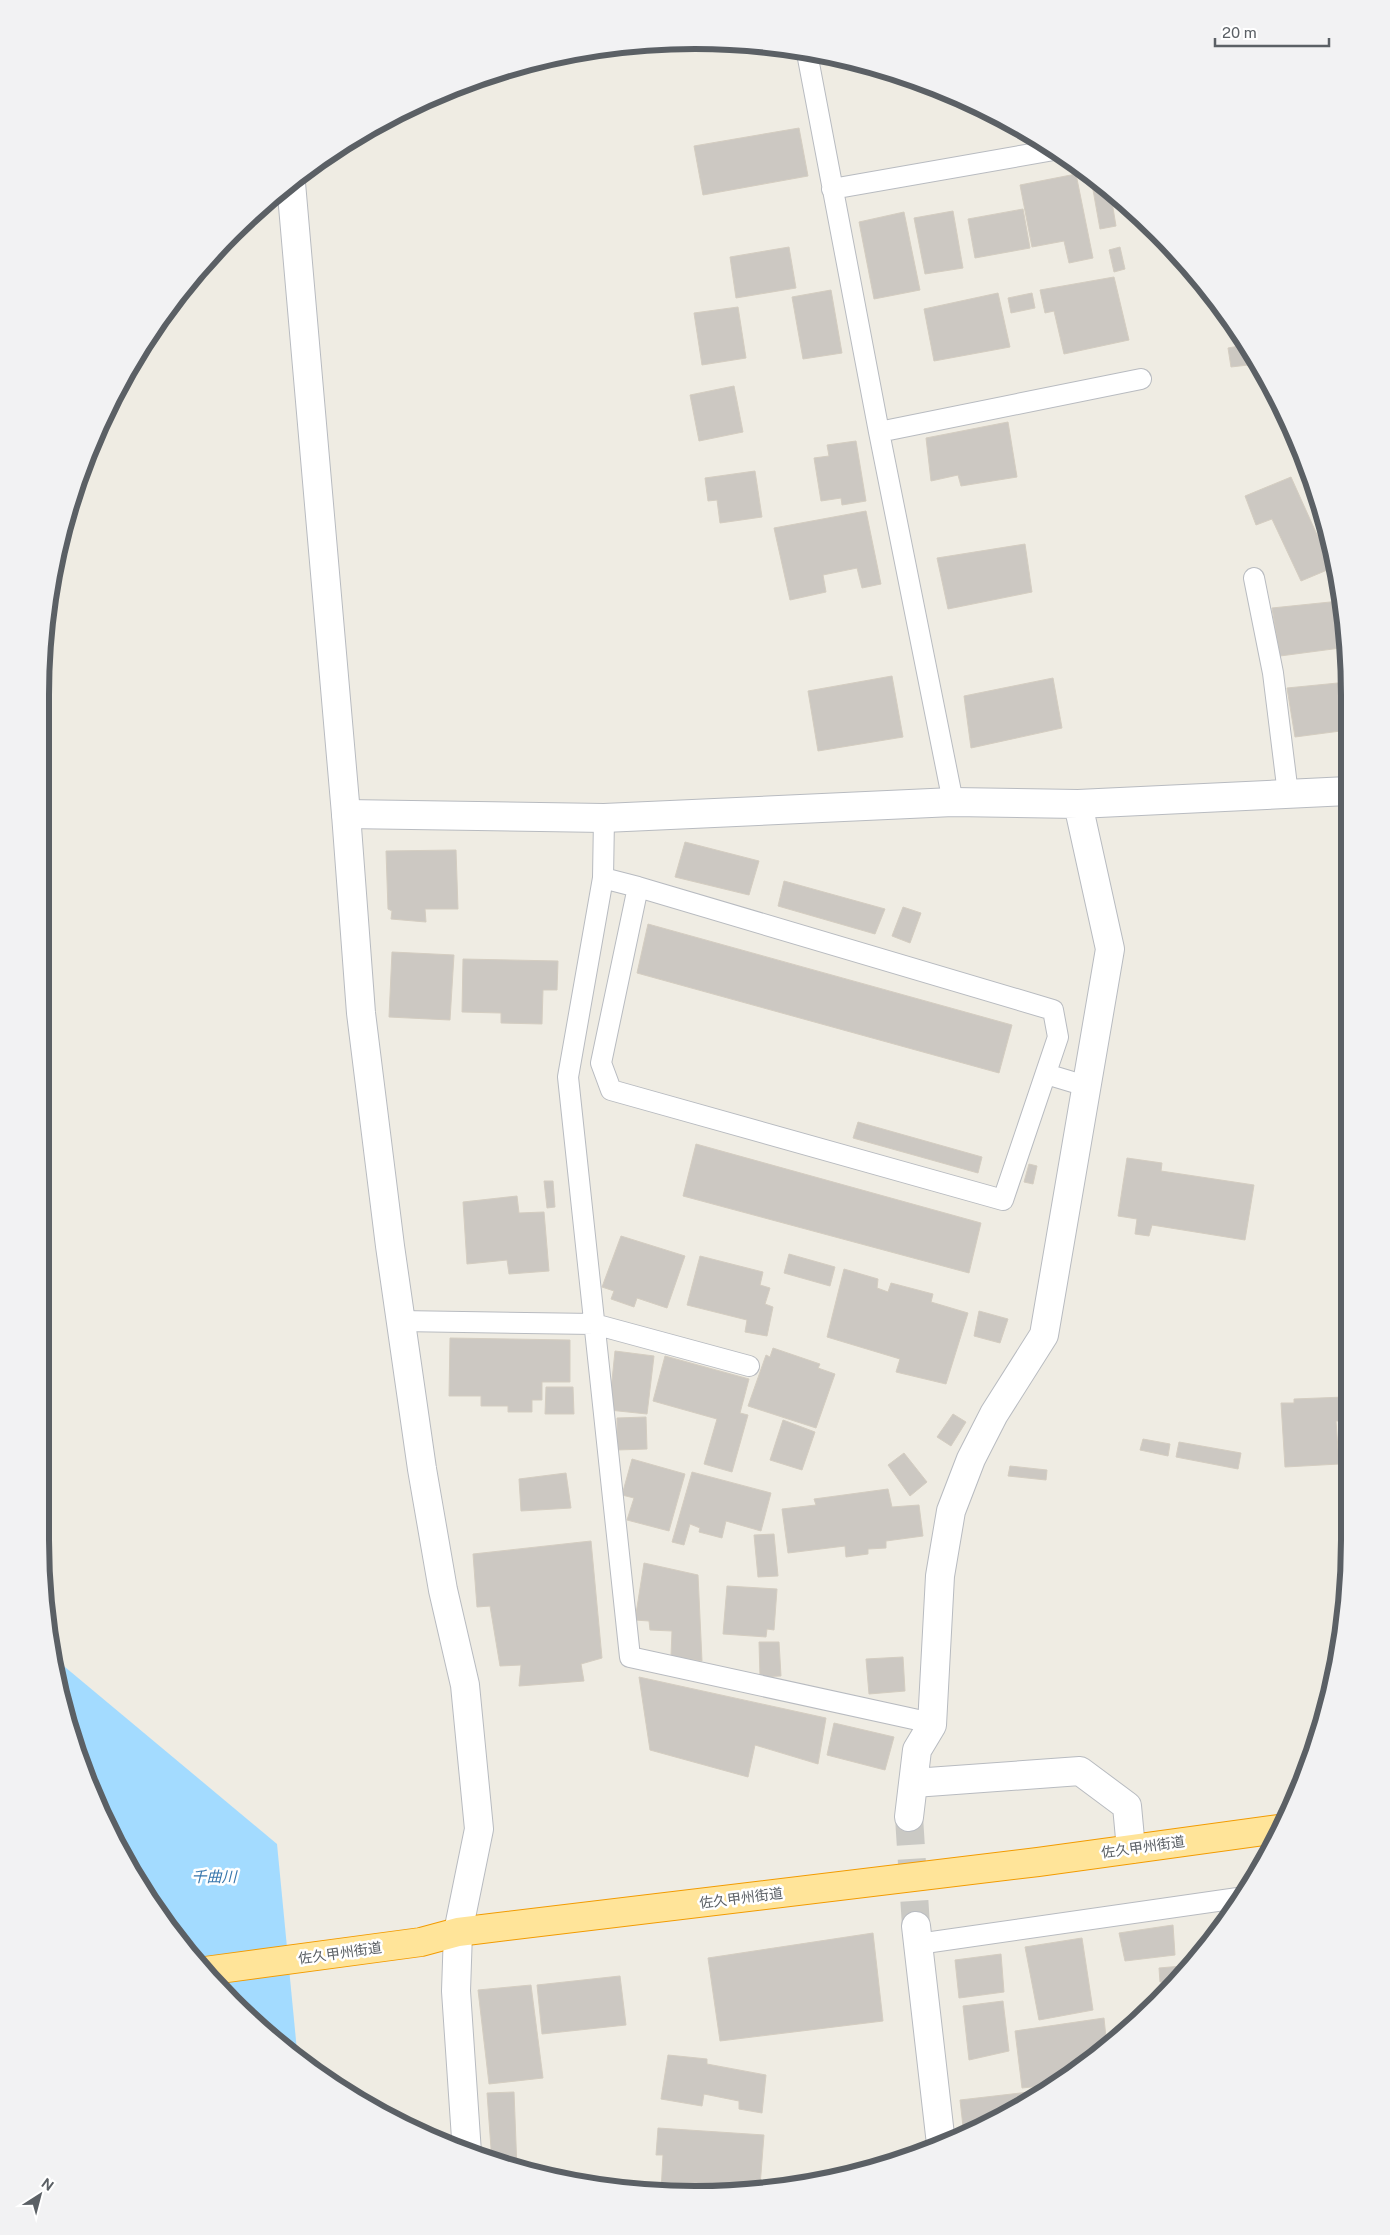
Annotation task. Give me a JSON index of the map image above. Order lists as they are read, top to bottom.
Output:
{
  "streets": {
    "highway": ["佐久甲州街道"]
  },
  "water": ["千曲川"],
  "scale_bar": "20 m",
  "north": "top right"
}
